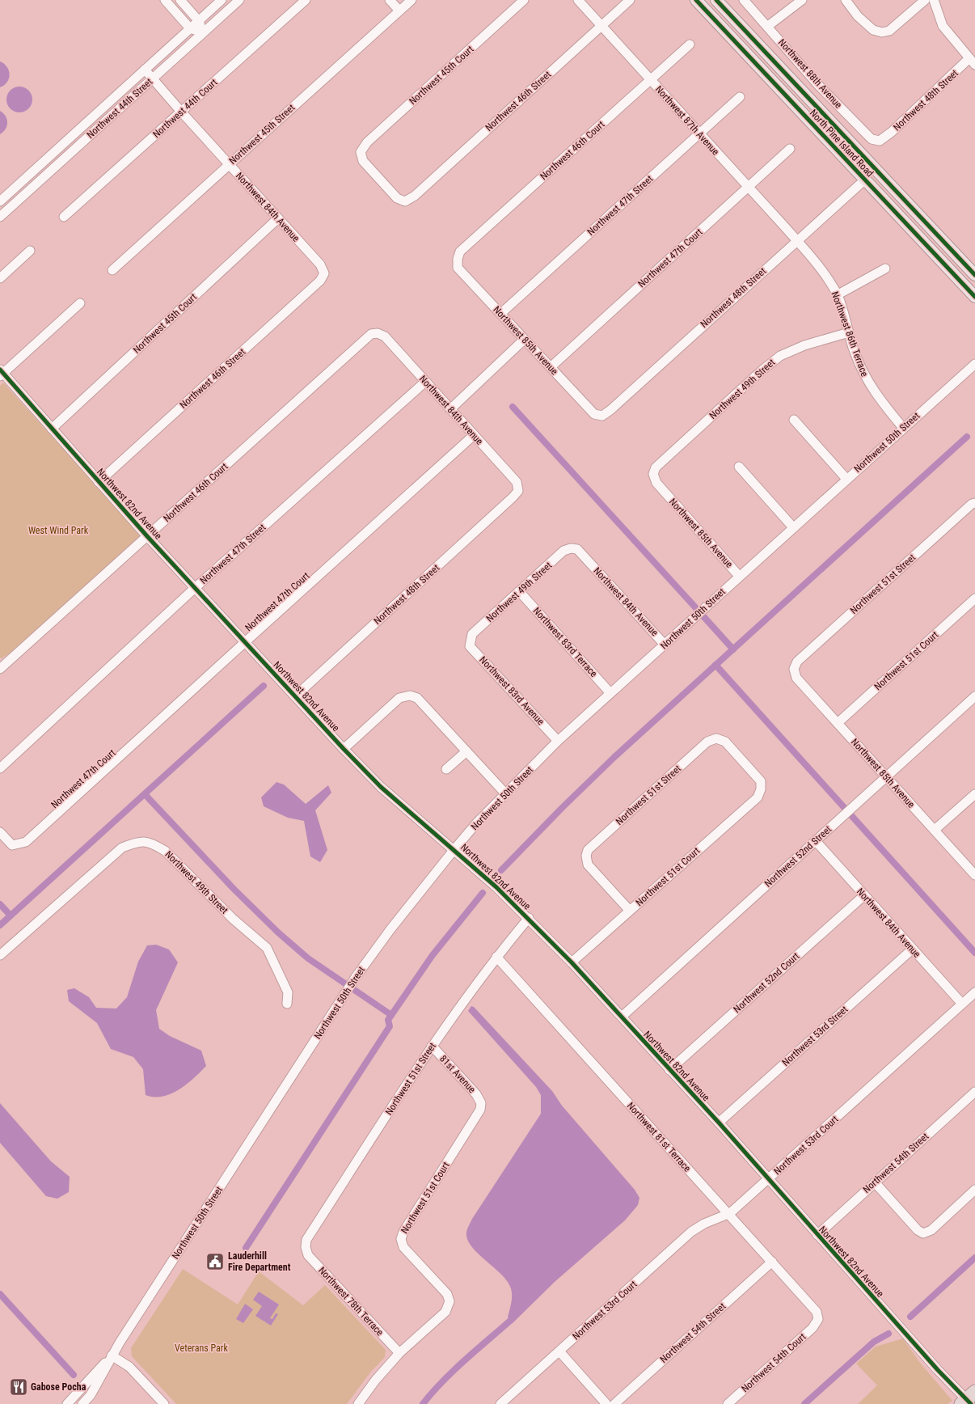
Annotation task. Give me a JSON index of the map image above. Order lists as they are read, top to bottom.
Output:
{
  "streets": {
    "main road": ["North Pine Island Road"],
    "street": [
      "Northwest 88th Avenue",
      "Northwest 45th Court",
      "Northwest 48th Street",
      "Northwest 46th Street",
      "Northwest 44th Street",
      "Northwest 44th Court",
      "Northwest 87th Avenue",
      "Northwest 45th Street",
      "Northwest 46th Court",
      "Northwest 47th Street",
      "Northwest 84th Avenue",
      "Northwest 47th Court",
      "Northwest 86th Terrace",
      "Northwest 85th Avenue",
      "Northwest 49th Street",
      "Northwest 50th Street",
      "Northwest 82nd Avenue",
      "Northwest 51st Street",
      "Northwest 83rd Terrace",
      "Northwest 51st Court",
      "Northwest 83rd Avenue",
      "Northwest 52nd Street",
      "Northwest 52nd Court",
      "Northwest 53rd Street",
      "81st Avenue",
      "Northwest 81st Terrace",
      "Northwest 53rd Court",
      "Northwest 54th Street",
      "Northwest 78th Terrace",
      "Northwest 54th Court"
    ]
  },
  "crossings": [
    ["Northwest 88th Avenue", "Northwest 48th Street"],
    ["Northwest 45th Court", "Northwest 46th Street"],
    ["Northwest 45th Court", "Northwest 84th Avenue"],
    ["Northwest 45th Court", "Northwest 82nd Avenue"],
    ["Northwest 48th Street", "Northwest 87th Avenue"],
    ["Northwest 48th Street", "North Pine Island Road"],
    ["Northwest 48th Street", "Northwest 84th Avenue"],
    ["Northwest 48th Street", "Northwest 86th Terrace"],
    ["Northwest 48th Street", "Northwest 85th Avenue"],
    ["Northwest 48th Street", "Northwest 82nd Avenue"],
    ["Northwest 46th Street", "Northwest 87th Avenue"],
    ["Northwest 46th Street", "Northwest 84th Avenue"],
    ["Northwest 46th Street", "Northwest 82nd Avenue"],
    ["Northwest 44th Street", "Northwest 84th Avenue"],
    ["Northwest 44th Court", "Northwest 84th Avenue"],
    ["Northwest 87th Avenue", "Northwest 46th Court"],
    ["Northwest 87th Avenue", "Northwest 47th Street"],
    ["Northwest 87th Avenue", "Northwest 47th Court"],
    ["Northwest 87th Avenue", "Northwest 86th Terrace"],
    ["Northwest 45th Street", "Northwest 84th Avenue"],
    ["Northwest 46th Court", "Northwest 84th Avenue"],
    ["Northwest 46th Court", "Northwest 85th Avenue"],
    ["Northwest 46th Court", "Northwest 82nd Avenue"],
    ["Northwest 47th Street", "Northwest 84th Avenue"],
    ["Northwest 47th Street", "Northwest 85th Avenue"],
    ["Northwest 47th Street", "Northwest 82nd Avenue"],
    ["Northwest 84th Avenue", "Northwest 47th Court"],
    ["Northwest 84th Avenue", "Northwest 49th Street"],
    ["Northwest 84th Avenue", "Northwest 50th Street"],
    ["Northwest 84th Avenue", "Northwest 52nd Street"],
    ["Northwest 84th Avenue", "Northwest 52nd Court"],
    ["Northwest 84th Avenue", "Northwest 53rd Street"],
    ["Northwest 84th Avenue", "Northwest 53rd Court"],
    ["Northwest 47th Court", "Northwest 85th Avenue"],
    ["Northwest 47th Court", "Northwest 82nd Avenue"],
    ["Northwest 86th Terrace", "Northwest 49th Street"],
    ["Northwest 86th Terrace", "Northwest 50th Street"],
    ["Northwest 85th Avenue", "Northwest 49th Street"],
    ["Northwest 85th Avenue", "Northwest 50th Street"],
    ["Northwest 85th Avenue", "Northwest 51st Street"],
    ["Northwest 85th Avenue", "Northwest 51st Court"],
    ["Northwest 85th Avenue", "Northwest 52nd Street"],
    ["Northwest 49th Street", "Northwest 83rd Terrace"],
    ["Northwest 49th Street", "Northwest 83rd Avenue"],
    ["Northwest 50th Street", "Northwest 82nd Avenue"],
    ["Northwest 50th Street", "Northwest 83rd Terrace"],
    ["Northwest 50th Street", "Northwest 83rd Avenue"],
    ["Northwest 82nd Avenue", "Northwest 51st Street"],
    ["Northwest 82nd Avenue", "Northwest 51st Court"],
    ["Northwest 82nd Avenue", "Northwest 52nd Street"],
    ["Northwest 82nd Avenue", "Northwest 52nd Court"],
    ["Northwest 82nd Avenue", "Northwest 53rd Street"],
    ["Northwest 82nd Avenue", "Northwest 53rd Court"],
    ["Northwest 82nd Avenue", "Northwest 54th Street"],
    ["Northwest 51st Street", "Northwest 51st Court"],
    ["Northwest 51st Street", "81st Avenue"],
    ["Northwest 51st Street", "Northwest 81st Terrace"],
    ["Northwest 51st Street", "Northwest 78th Terrace"],
    ["Northwest 51st Court", "81st Avenue"],
    ["Northwest 51st Court", "Northwest 78th Terrace"],
    ["Northwest 81st Terrace", "Northwest 53rd Court"],
    ["Northwest 81st Terrace", "Northwest 54th Street"],
    ["Northwest 81st Terrace", "Northwest 54th Court"]
  ],
  "parks": ["West Wind Park", "Veterans Park"],
  "places": {
    "public building": ["Lauderhill Fire Department"],
    "restaurant": ["Gabose Pocha"]
  }
}
